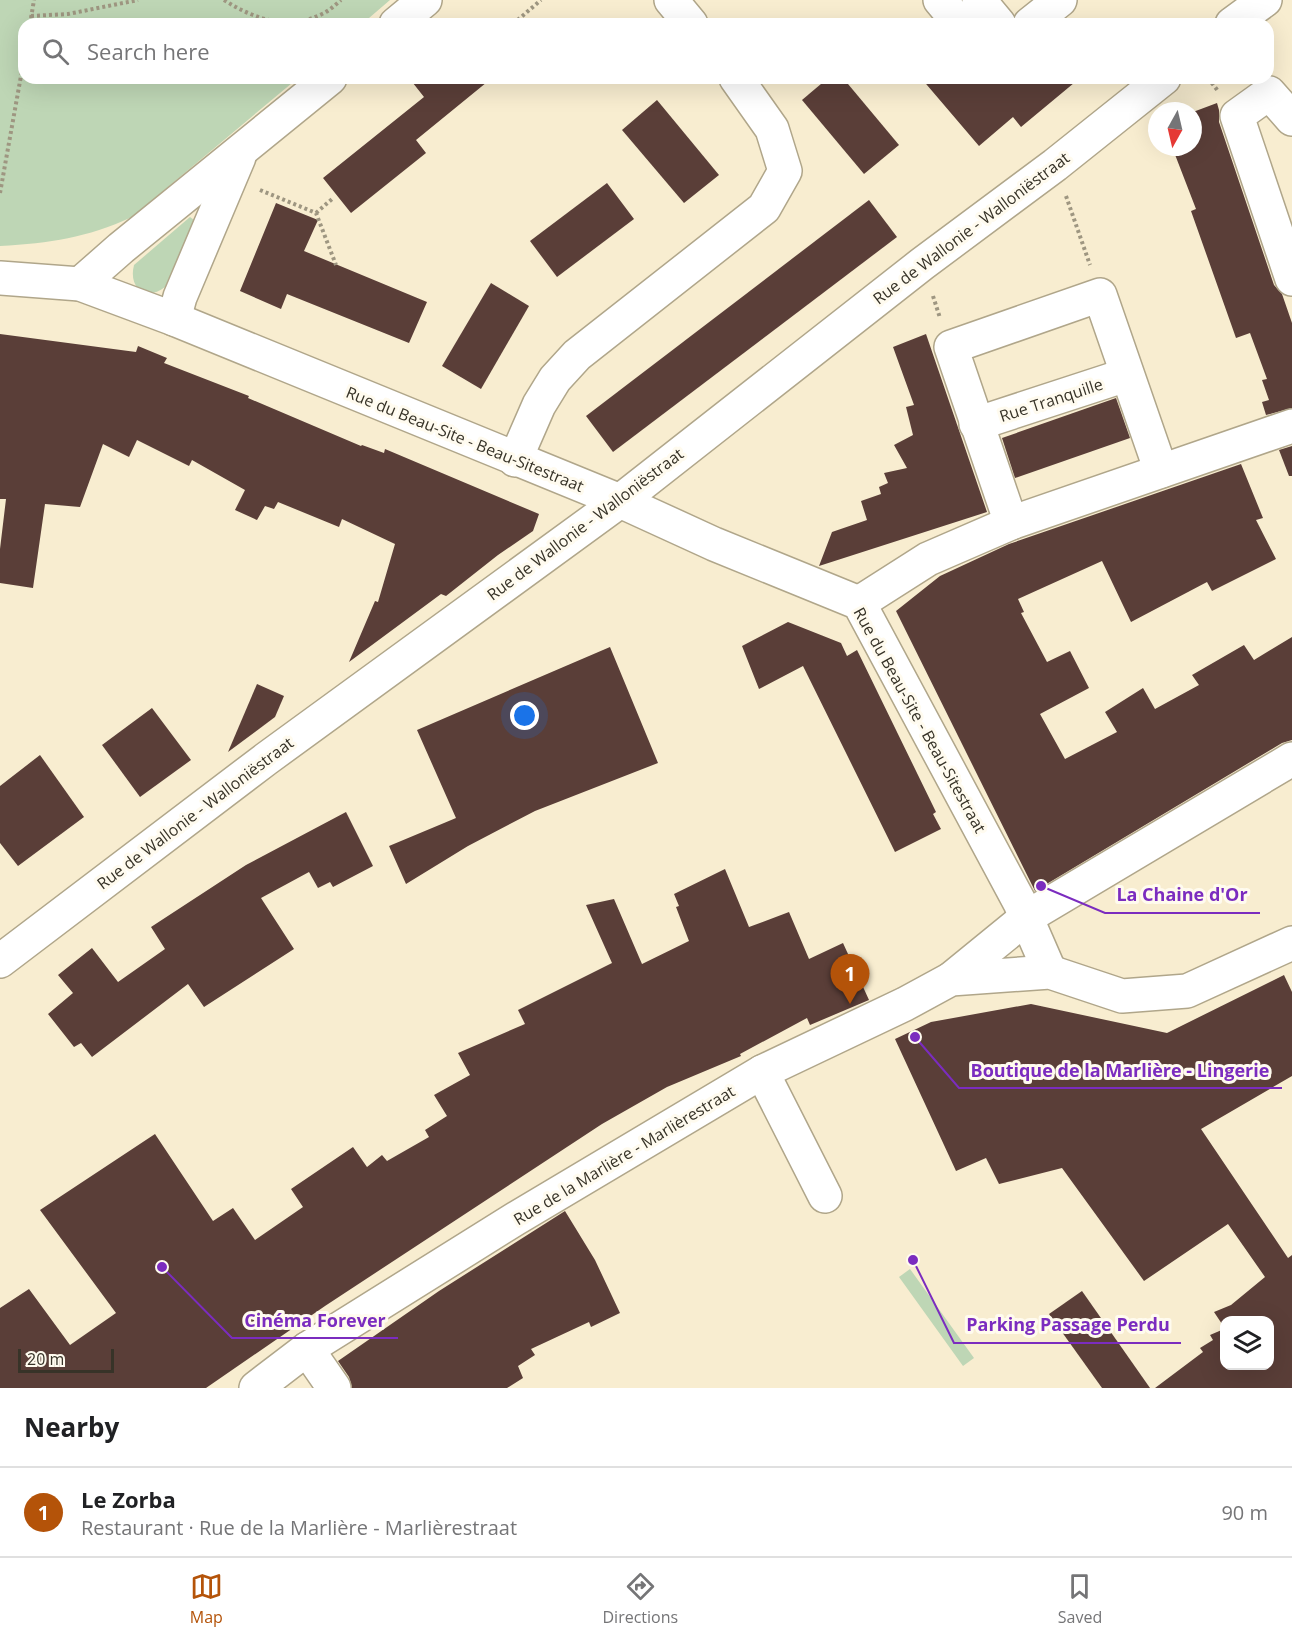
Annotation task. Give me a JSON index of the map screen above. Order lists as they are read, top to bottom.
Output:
{
  "streets": {
    "street": [
      "Rue de Wallonie - Walloniëstraat",
      "Rue Tranquille",
      "Rue du Beau-Site - Beau-Sitestraat",
      "Rue de la Marlière - Marlièrestraat"
    ]
  },
  "crossings": [
    ["Rue de Wallonie - Walloniëstraat", "Rue du Beau-Site - Beau-Sitestraat"],
    ["Rue du Beau-Site - Beau-Sitestraat", "Rue de la Marlière - Marlièrestraat"]
  ],
  "places": [
    "La Chaine d'Or",
    "Boutique de la Marlière - Lingerie",
    "Parking Passage Perdu",
    "Cinéma Forever"
  ],
  "scale_bar": "20 m",
  "north": "bottom",
  "page": {
    "search": "Search here",
    "pins": "1",
    "scale": "20 m",
    "heading": "Nearby",
    "list": [
      {
        "mark": "1",
        "name": "Le Zorba",
        "note": "Restaurant · Rue de la Marlière - Marlièrestraat",
        "value": "90 m"
      }
    ],
    "nav": ["Map", "Directions", "Saved"]
  }
}
